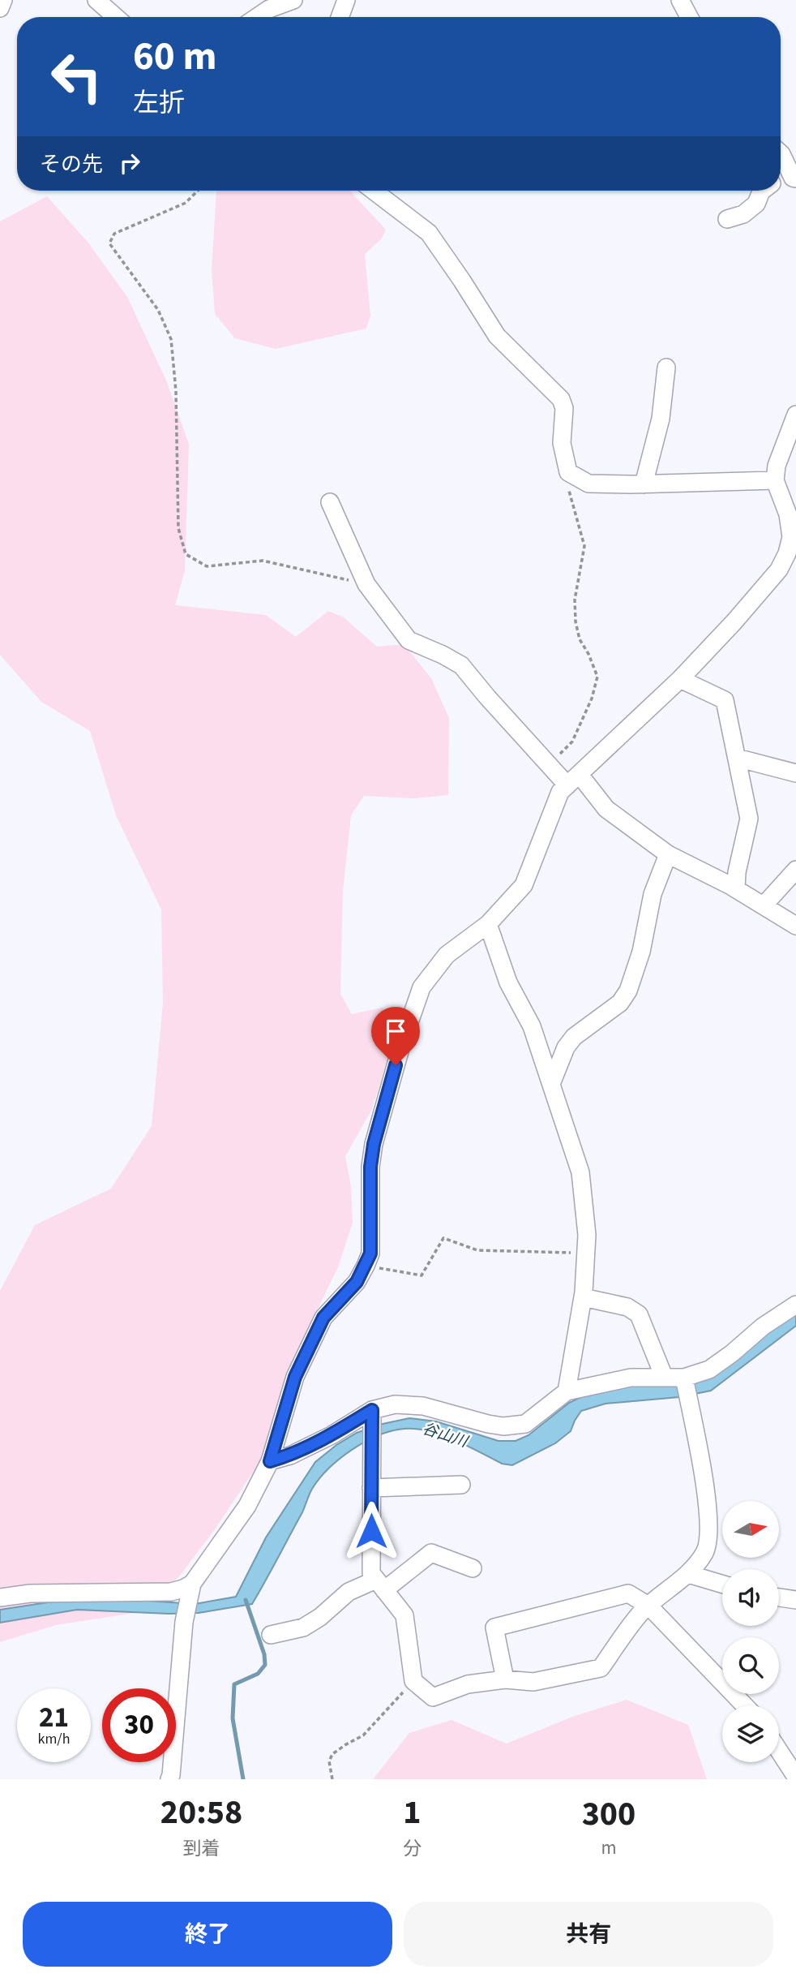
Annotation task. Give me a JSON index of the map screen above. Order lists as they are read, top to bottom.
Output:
{
  "water": ["谷山川"],
  "north": "right",
  "page": {
    "turn": ["60 m", "左折"],
    "then": "その先",
    "speed": "21 km/h",
    "limit": "30",
    "eta": [
      "20:58",
      "到着",
      "1",
      "分",
      "300",
      "m"
    ],
    "buttons": ["終了", "共有"]
  }
}
